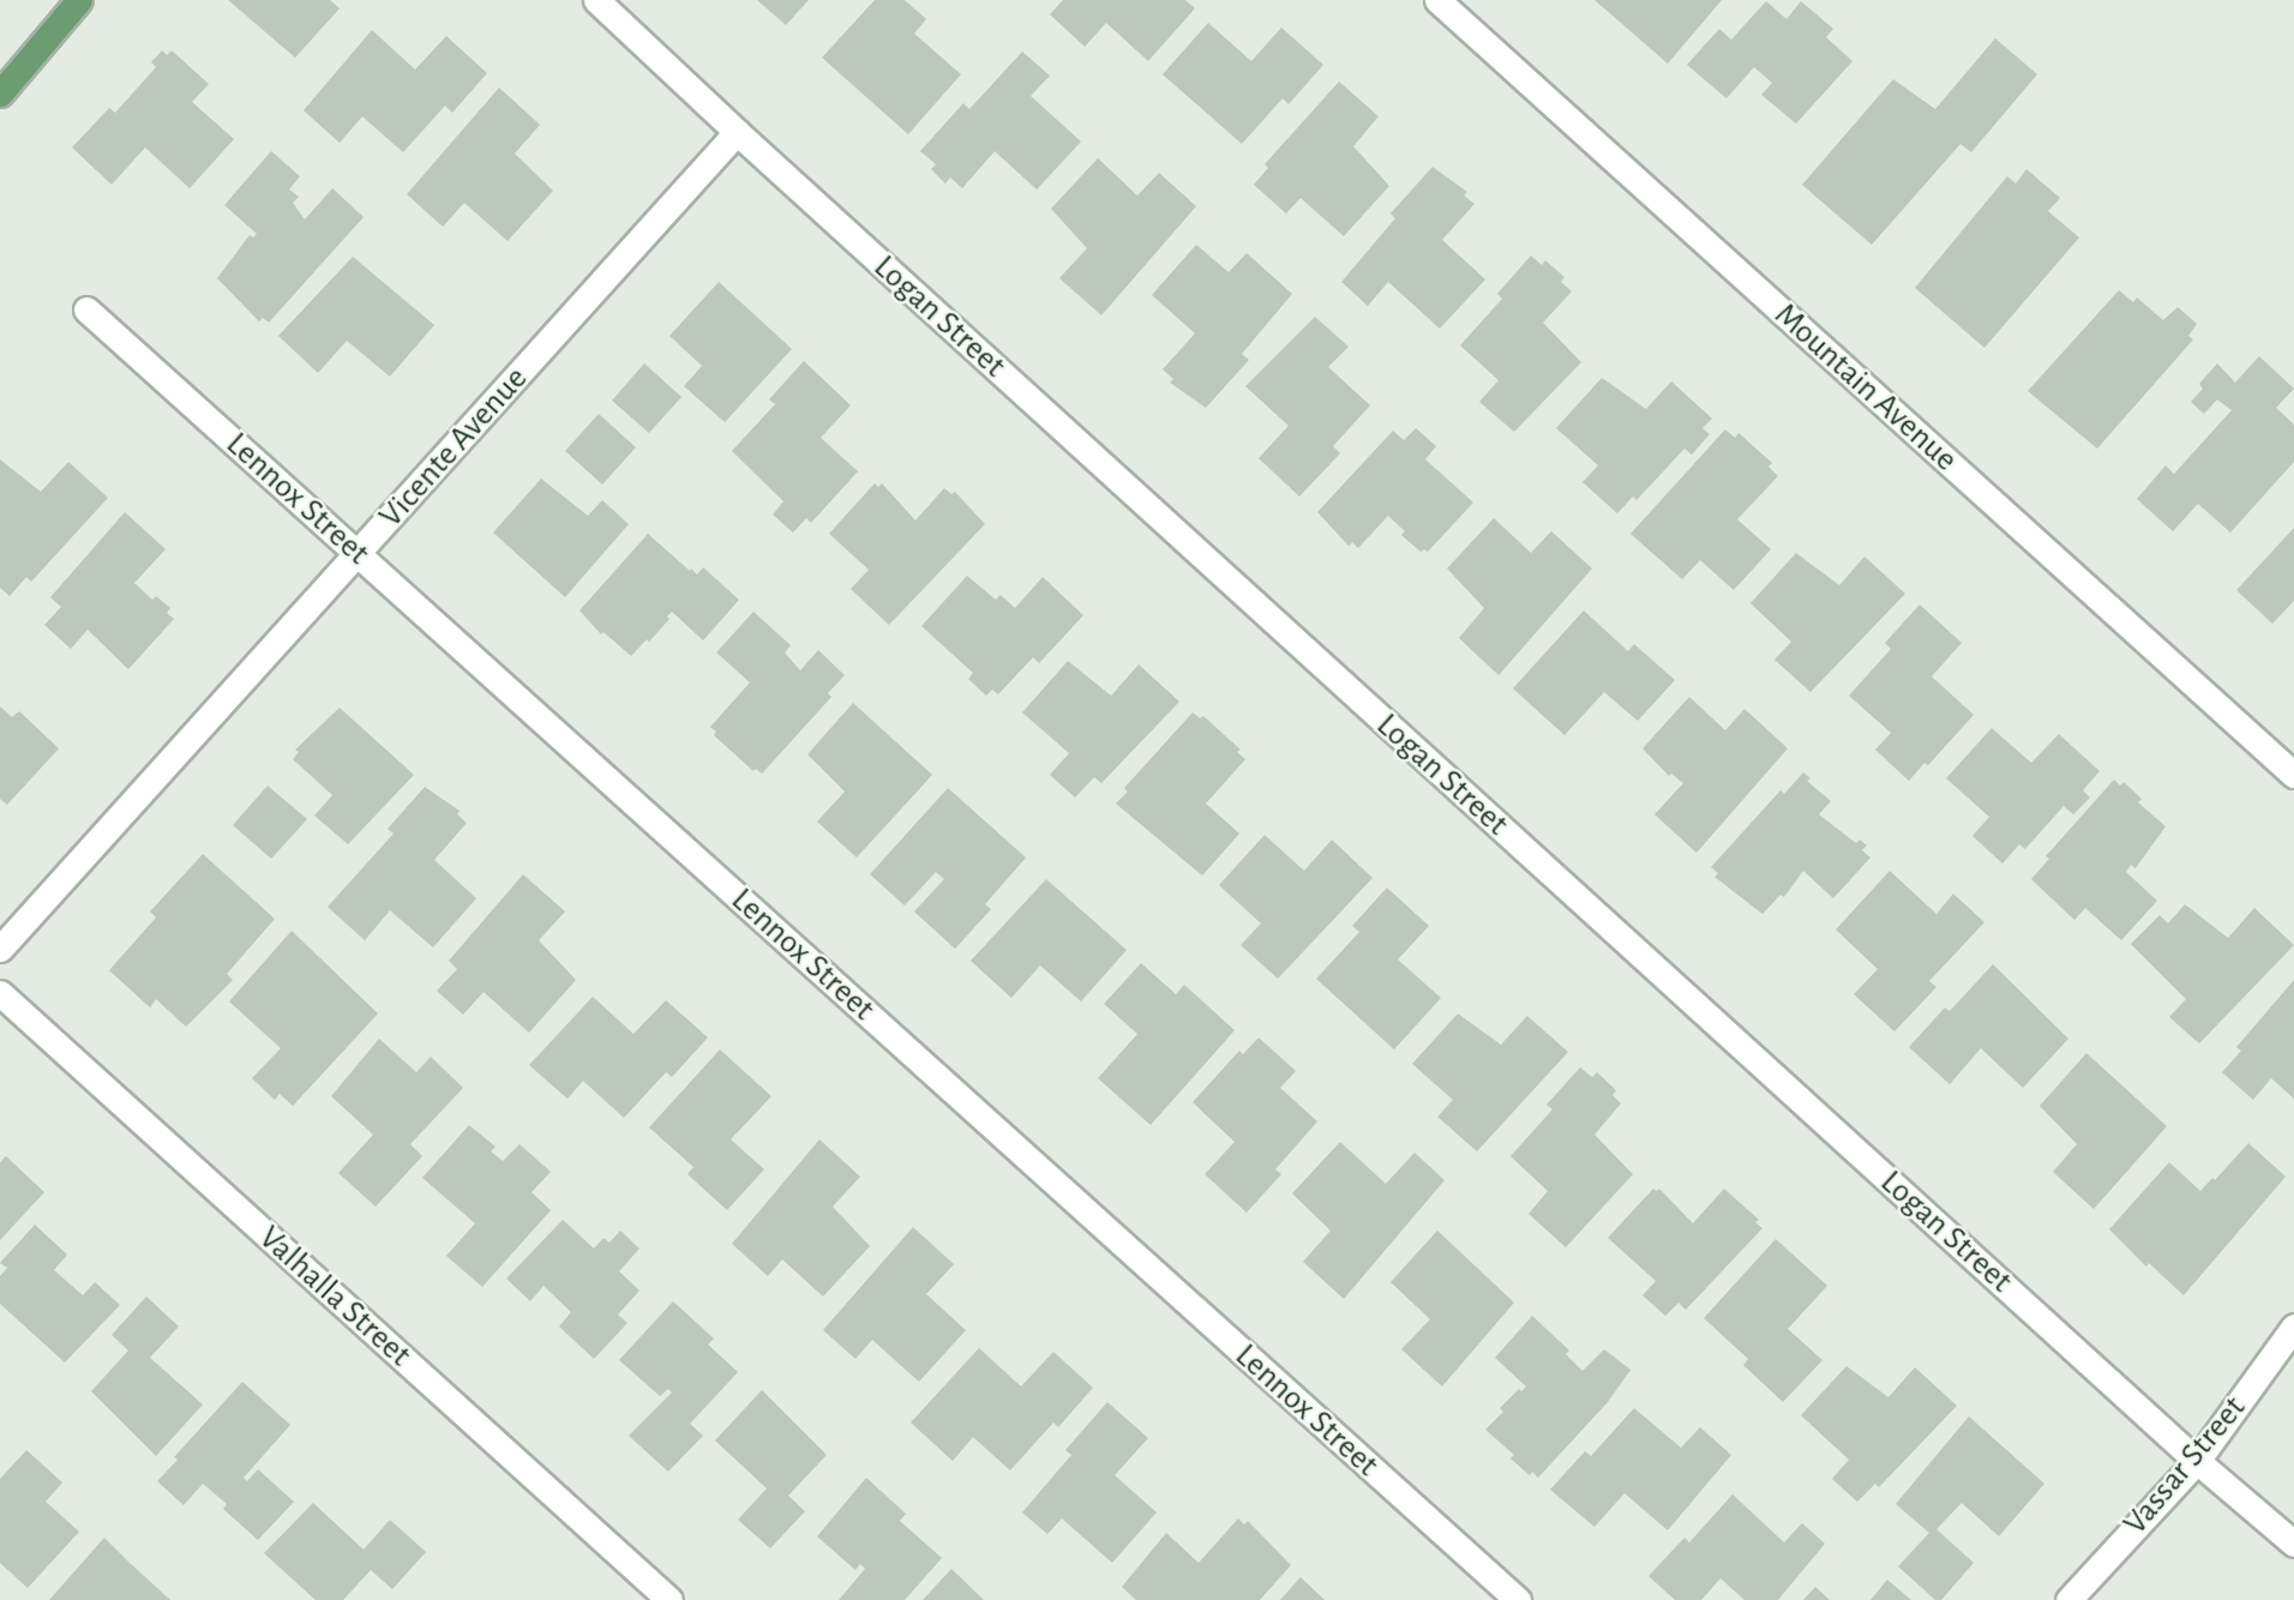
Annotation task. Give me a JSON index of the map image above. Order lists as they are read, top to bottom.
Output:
{
  "streets": {
    "street": [
      "Logan Street",
      "Mountain Avenue",
      "Vicente Avenue",
      "Lennox Street",
      "Valhalla Street",
      "Vassar Street"
    ]
  },
  "crossings": [
    ["Logan Street", "Vicente Avenue"],
    ["Logan Street", "Vassar Street"],
    ["Vicente Avenue", "Lennox Street"]
  ]
}
